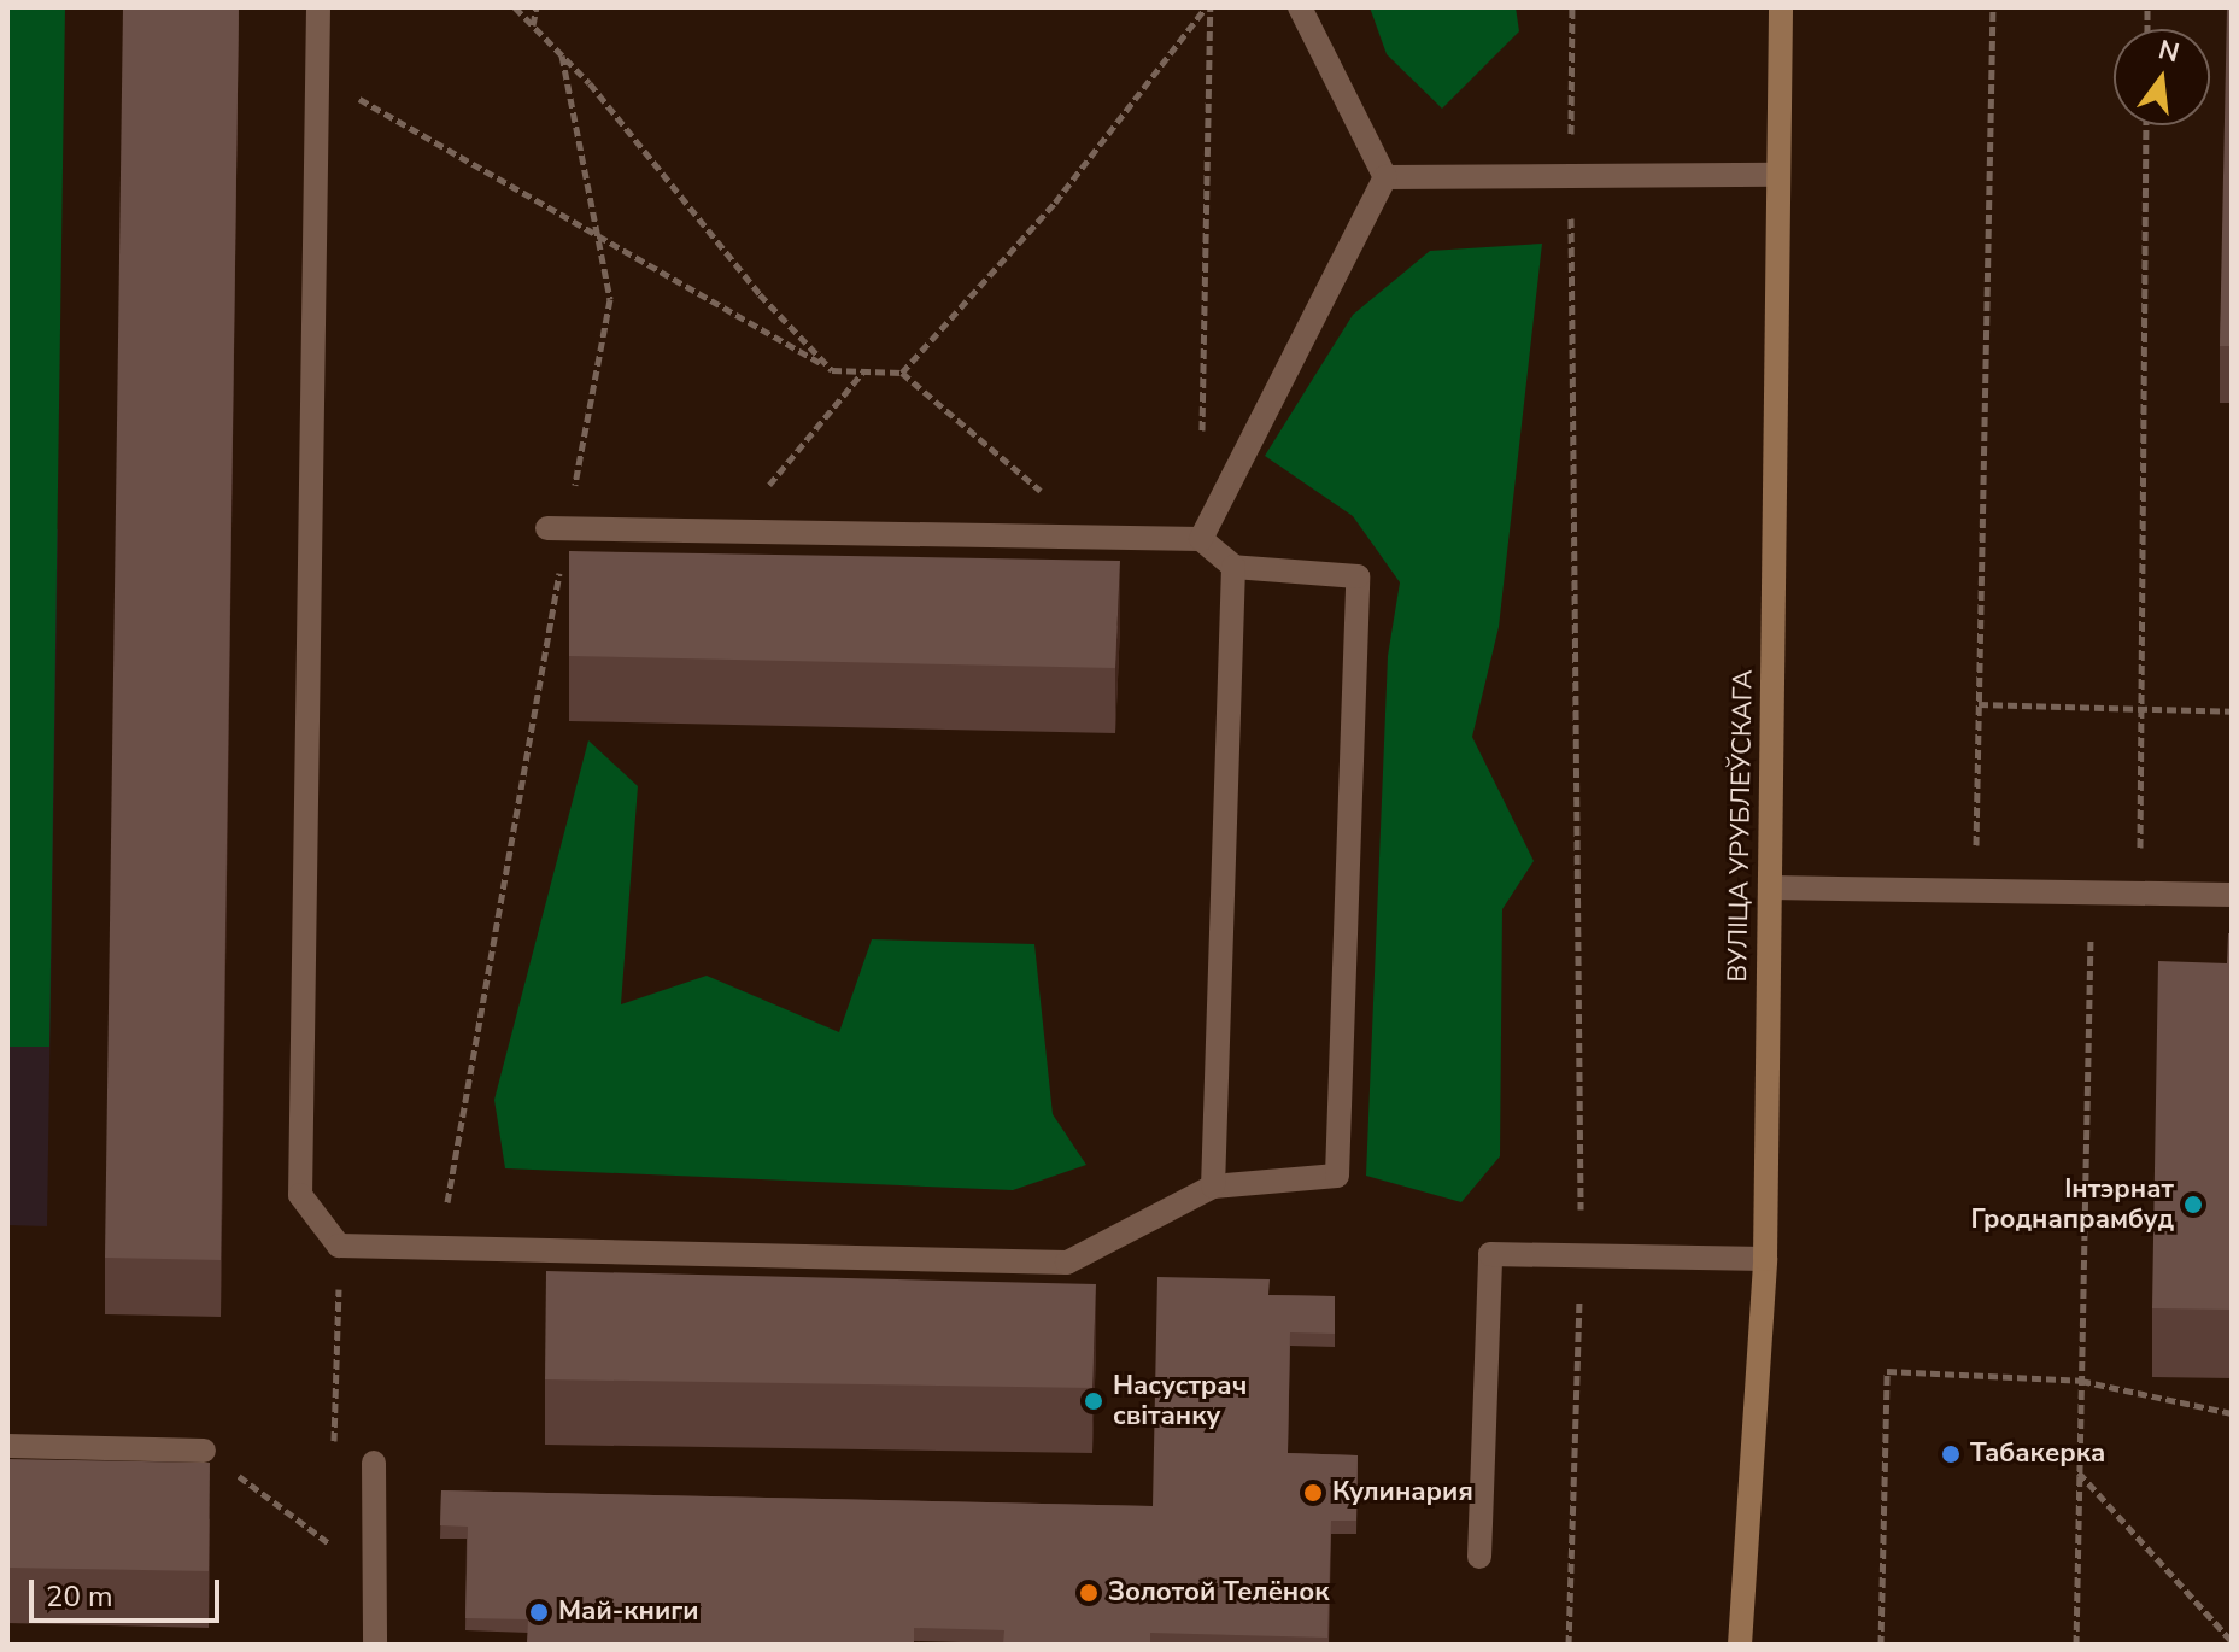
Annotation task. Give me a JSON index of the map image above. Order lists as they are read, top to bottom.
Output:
{
  "streets": {
    "main road": ["ВУЛІЦА УРУБЛЕЎСКАГА"]
  },
  "places": [
    "Інтэрнат Гроднапрамбуд",
    "Насустрач світанку",
    "Табакерка",
    "Кулинария",
    "Золотой Телёнок",
    "Май-книги"
  ],
  "scale_bar": "20 m",
  "north": "top"
}
